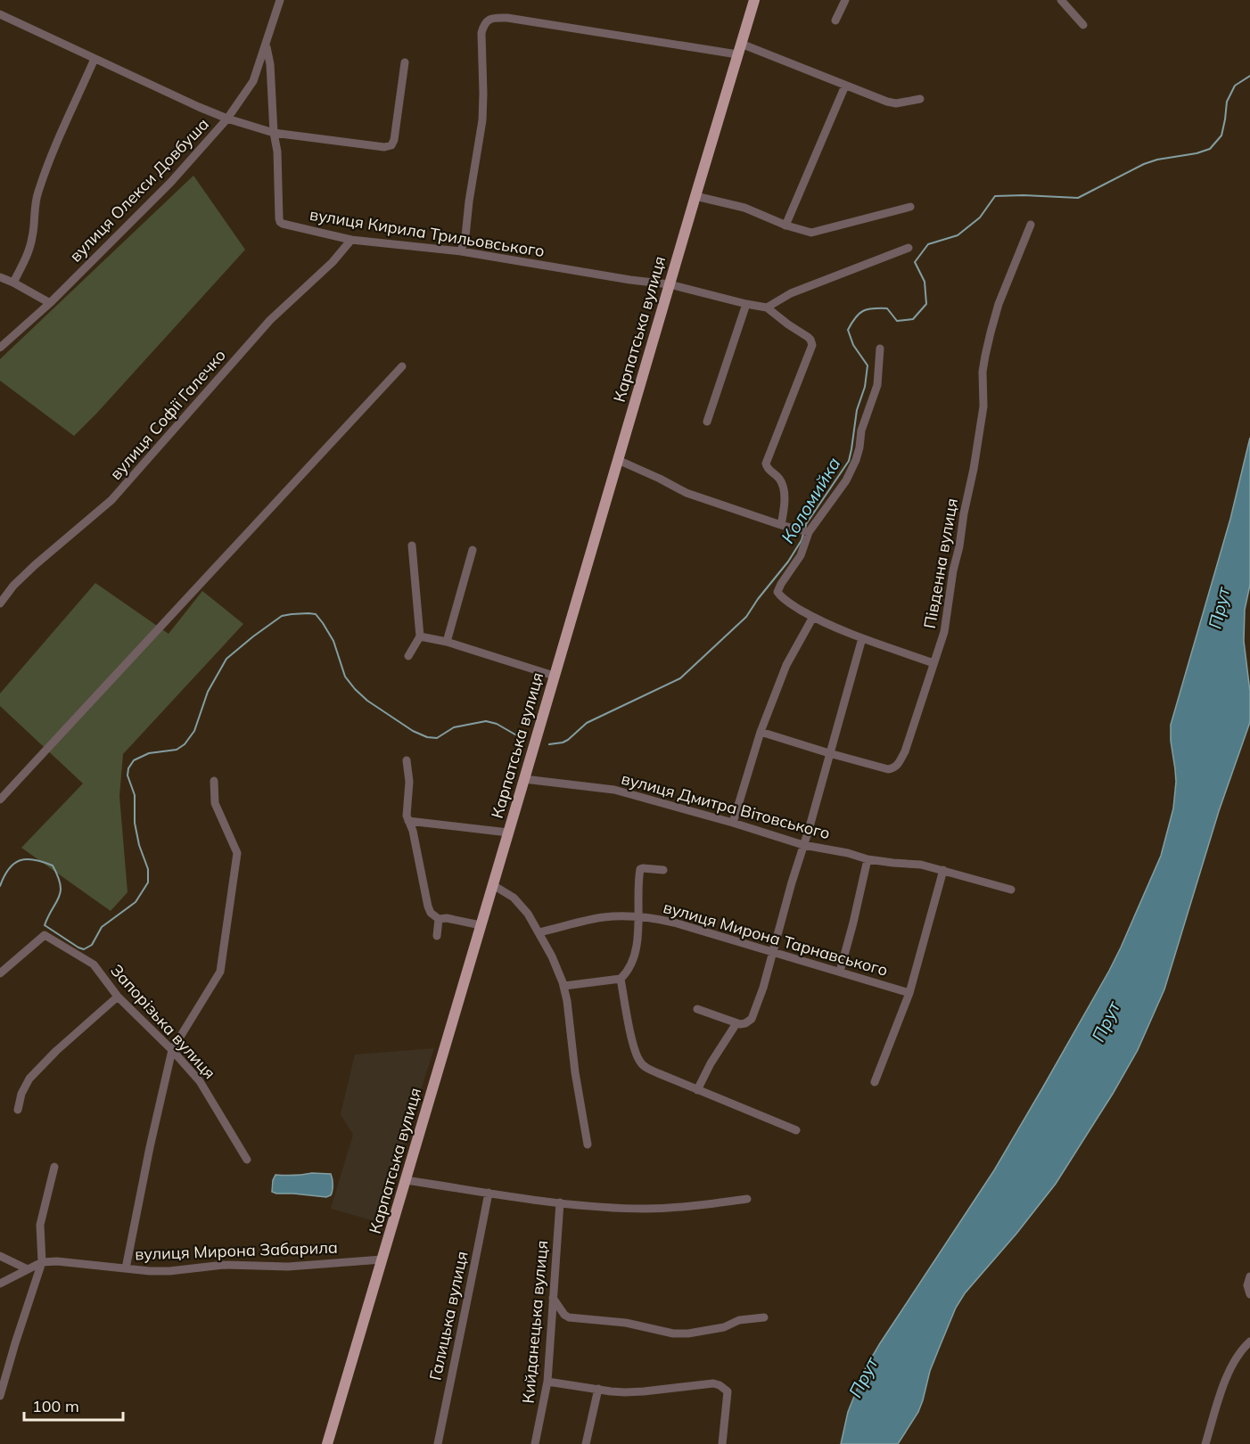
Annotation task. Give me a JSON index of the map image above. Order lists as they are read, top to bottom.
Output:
{
  "streets": {
    "main road": ["Карпатська вулиця"],
    "street": [
      "вулиця Олекси Довбуша",
      "вулиця Кирила Трильовського",
      "вулиця Софії Галечко",
      "Південна вулиця",
      "вулиця Дмитра Вітовського",
      "вулиця Мирона Тарнавського",
      "Запорізька вулиця",
      "вулиця Мирона Забарила",
      "Галицька вулиця",
      "Кийданецька вулиця"
    ]
  },
  "crossings": [
    ["вулиця Кирила Трильовського", "Карпатська вулиця"],
    ["вулиця Кирила Трильовського", "вулиця Софії Галечко"],
    ["Карпатська вулиця", "вулиця Дмитра Вітовського"],
    ["Карпатська вулиця", "вулиця Мирона Забарила"]
  ],
  "water": ["Коломийка", "Прут"],
  "scale_bar": "100 m"
}
